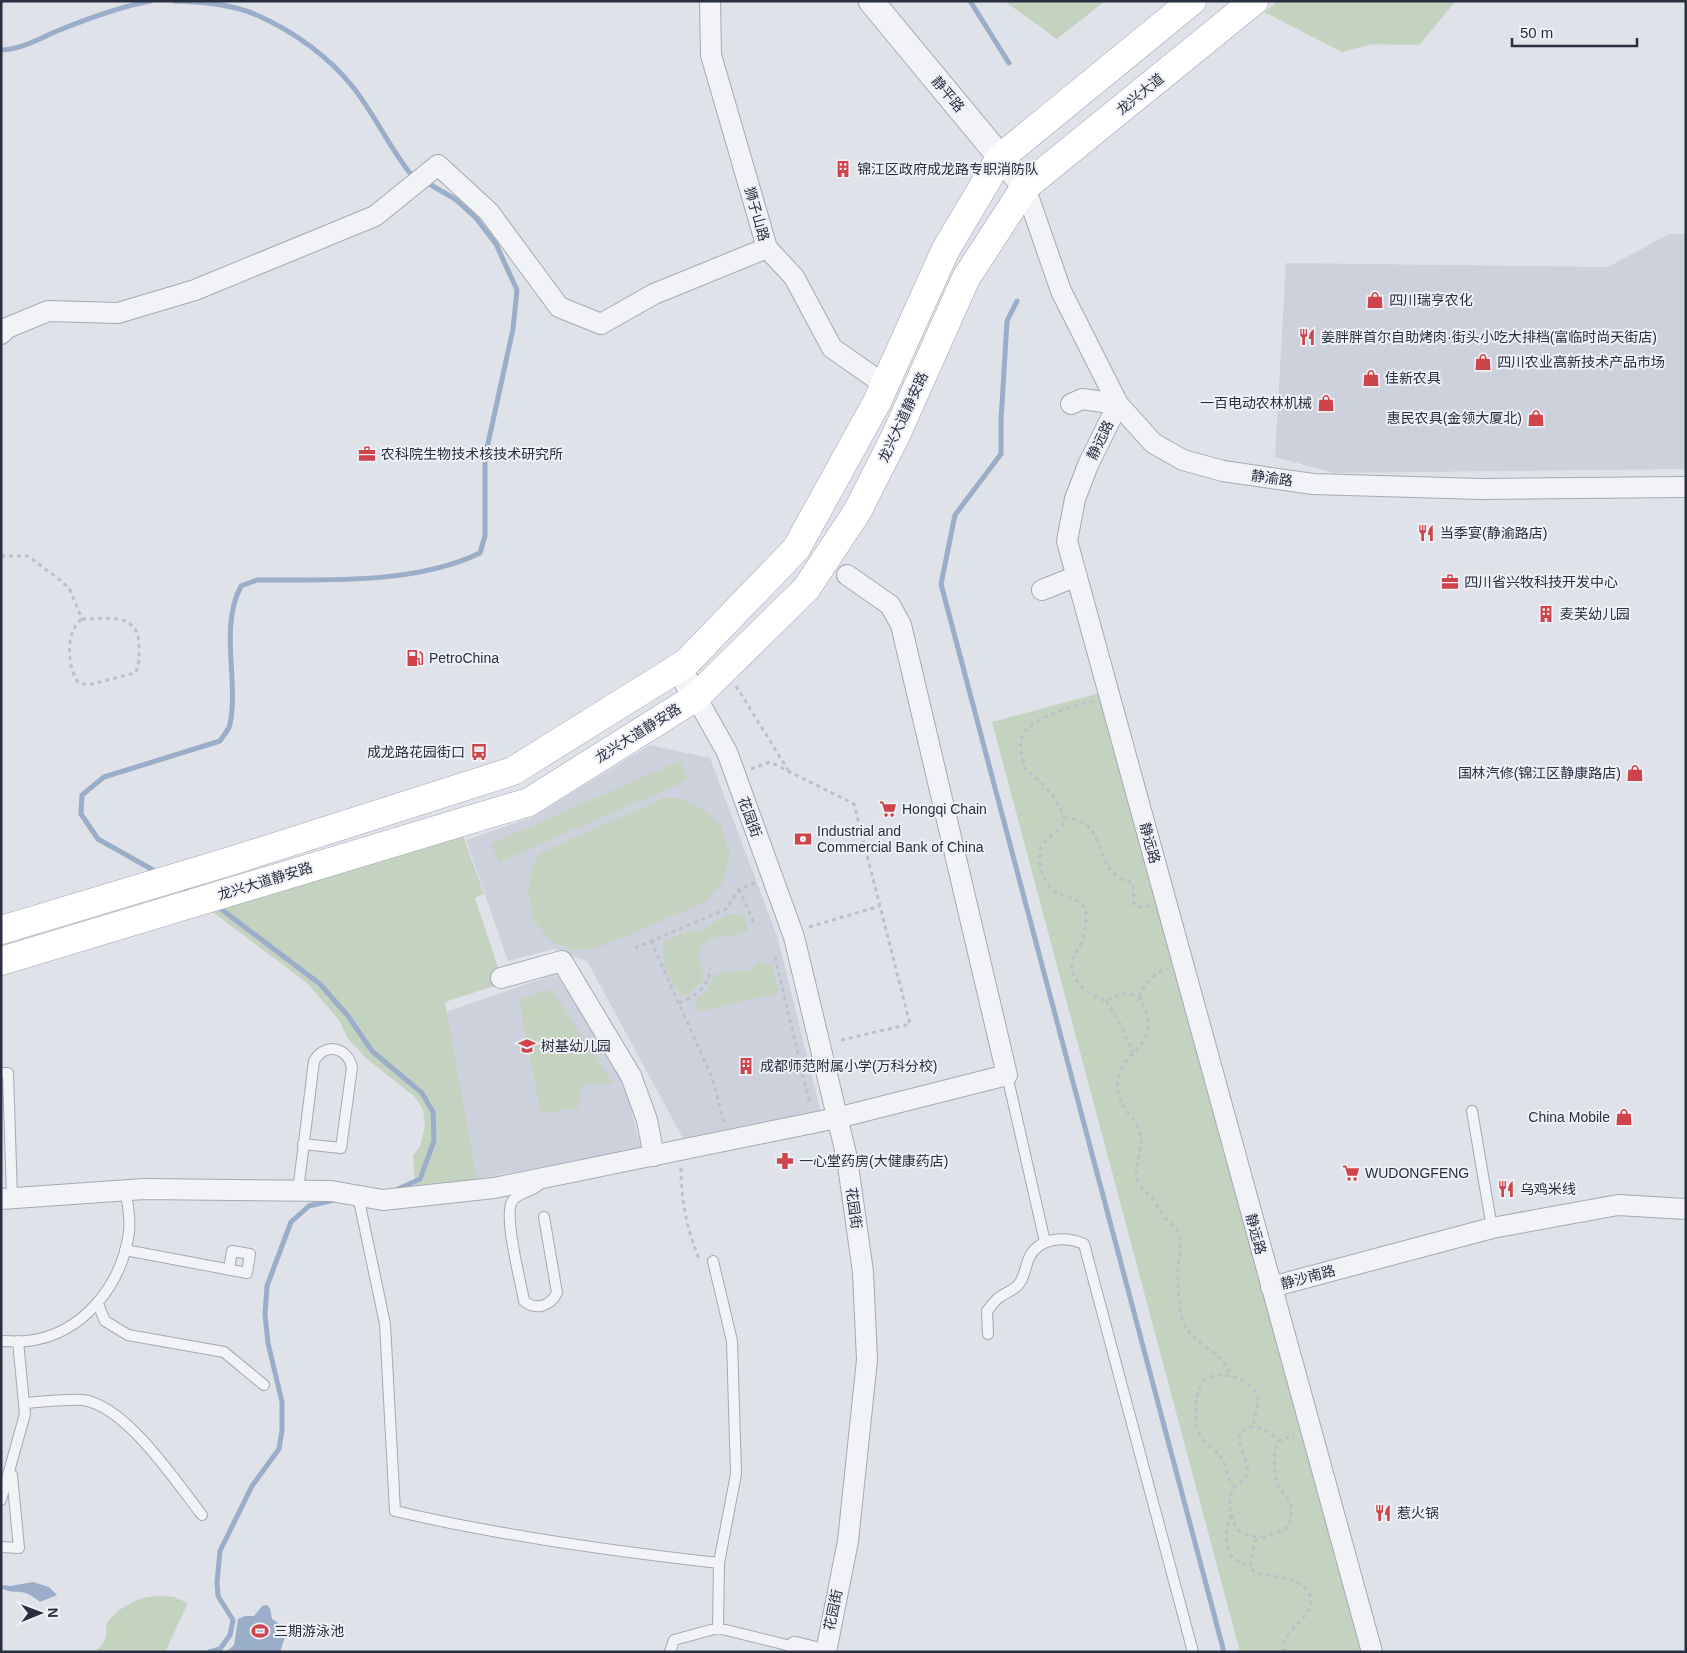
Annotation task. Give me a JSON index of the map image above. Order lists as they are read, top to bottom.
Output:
{
  "streets": {
    "main road": ["龙兴大道", "龙兴大道静安路"],
    "street": [
      "静平路",
      "狮子山路",
      "静远路",
      "静渝路",
      "花园街",
      "静沙南路"
    ]
  },
  "crossings": [
    ["静平路", "龙兴大道"],
    ["静平路", "龙兴大道静安路"],
    ["静平路", "静渝路"],
    ["龙兴大道", "龙兴大道静安路"],
    ["龙兴大道", "静渝路"],
    ["狮子山路", "龙兴大道静安路"],
    ["龙兴大道静安路", "静渝路"],
    ["龙兴大道静安路", "花园街"],
    ["静远路", "静渝路"],
    ["静远路", "静沙南路"]
  ],
  "places": {
    "building": ["锦江区政府成龙路专职消防队", "麦芙幼儿园", "成都师范附属小学(万科分校)"],
    "shop": [
      "四川瑞亨农化",
      "四川农业高新技术产品市场",
      "佳新农具",
      "一百电动农林机械",
      "惠民农具(金领大厦北)",
      "国林汽修(锦江区静康路店)",
      "China Mobile"
    ],
    "restaurant": [
      "姜胖胖首尔自助烤肉·街头小吃大排档(富临时尚天街店)",
      "当季宴(静渝路店)",
      "乌鸡米线",
      "惹火锅"
    ],
    "office": ["农科院生物技术核技术研究所", "四川省兴牧科技开发中心"],
    "fuel station": ["PetroChina"],
    "bus stop": ["成龙路花园街口"],
    "supermarket": ["Hongqi Chain", "WUDONGFENG"],
    "bank": ["Industrial and Commercial Bank of China"],
    "school or university": ["树基幼儿园"],
    "pharmacy": ["一心堂药房(大健康药店)"],
    "sports": ["三期游泳池"]
  },
  "scale_bar": "50 m",
  "north": "right"
}
